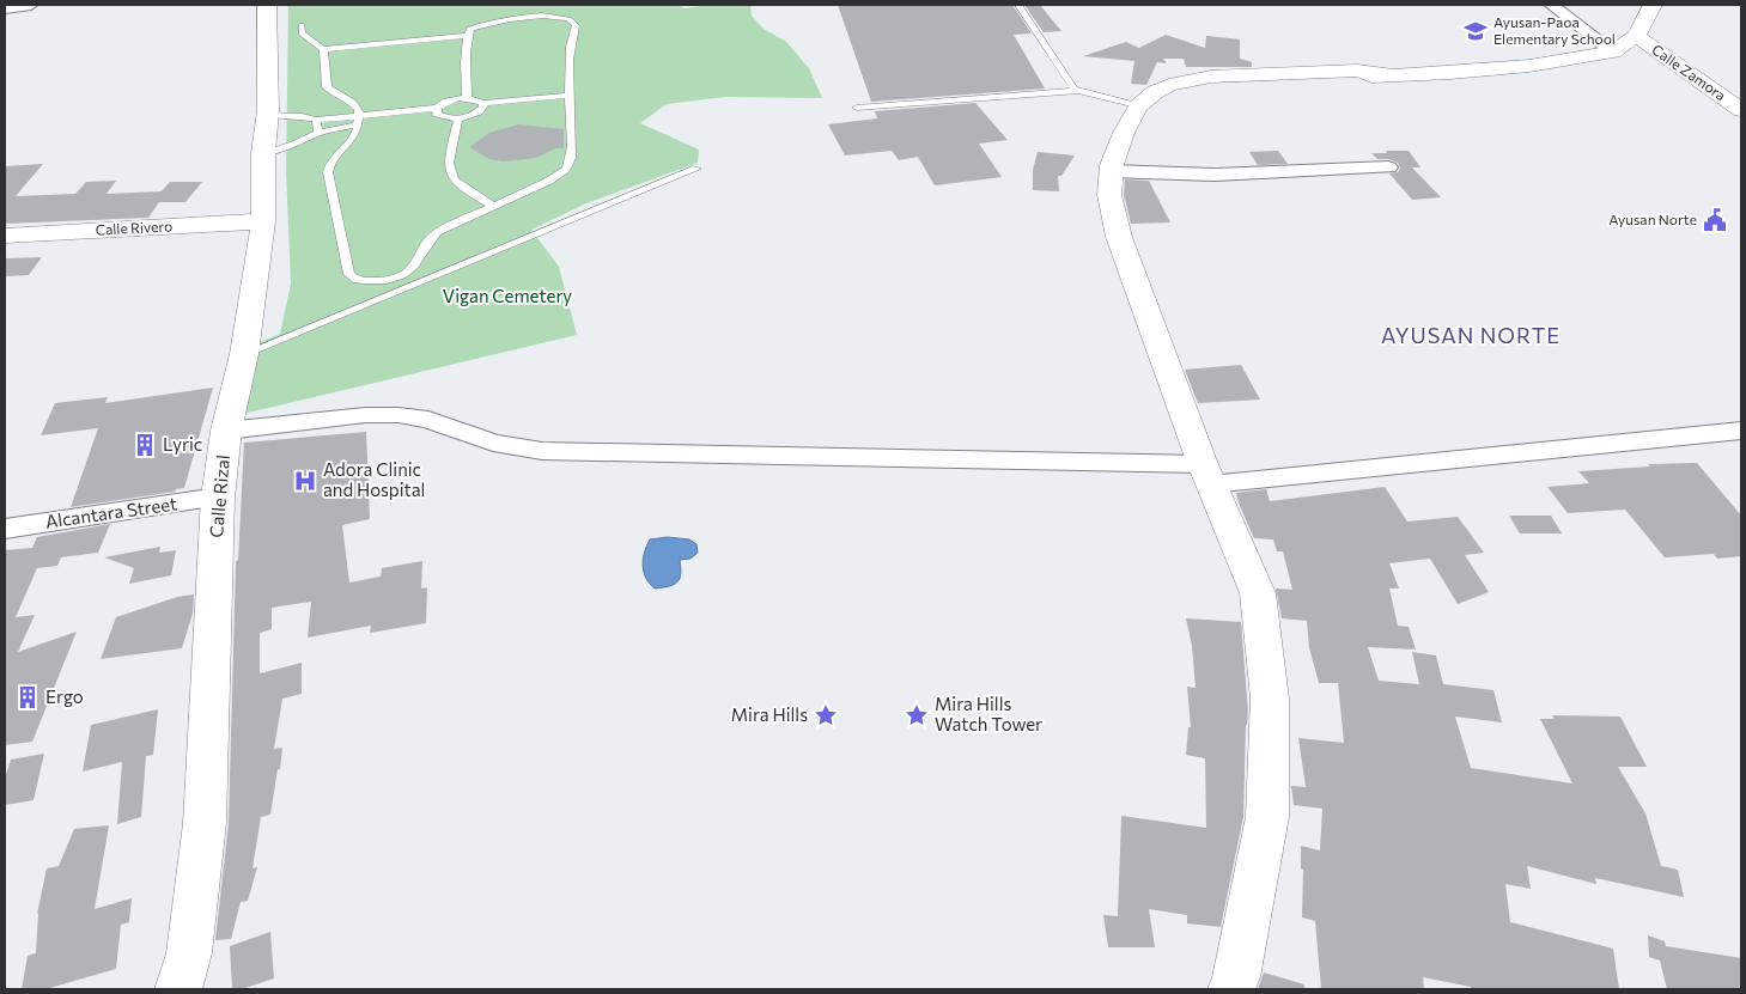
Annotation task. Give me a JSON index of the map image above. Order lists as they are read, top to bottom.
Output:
{
  "streets": {
    "street": [
      "Calle Zamora",
      "Calle Rivero",
      "Calle Rizal",
      "Alcantara Street"
    ]
  },
  "crossings": [
    ["Calle Rivero", "Calle Rizal"],
    ["Calle Rizal", "Alcantara Street"]
  ],
  "districts": ["AYUSAN NORTE"],
  "parks": ["Vigan Cemetery"],
  "places": {
    "school or university": ["Ayusan-Paoa Elementary School"],
    "public building": ["Ayusan Norte"],
    "building": ["Lyric", "Ergo"],
    "hospital": ["Adora Clinic and Hospital"],
    "place": ["Mira Hills", "Mira Hills Watch Tower"]
  }
}
